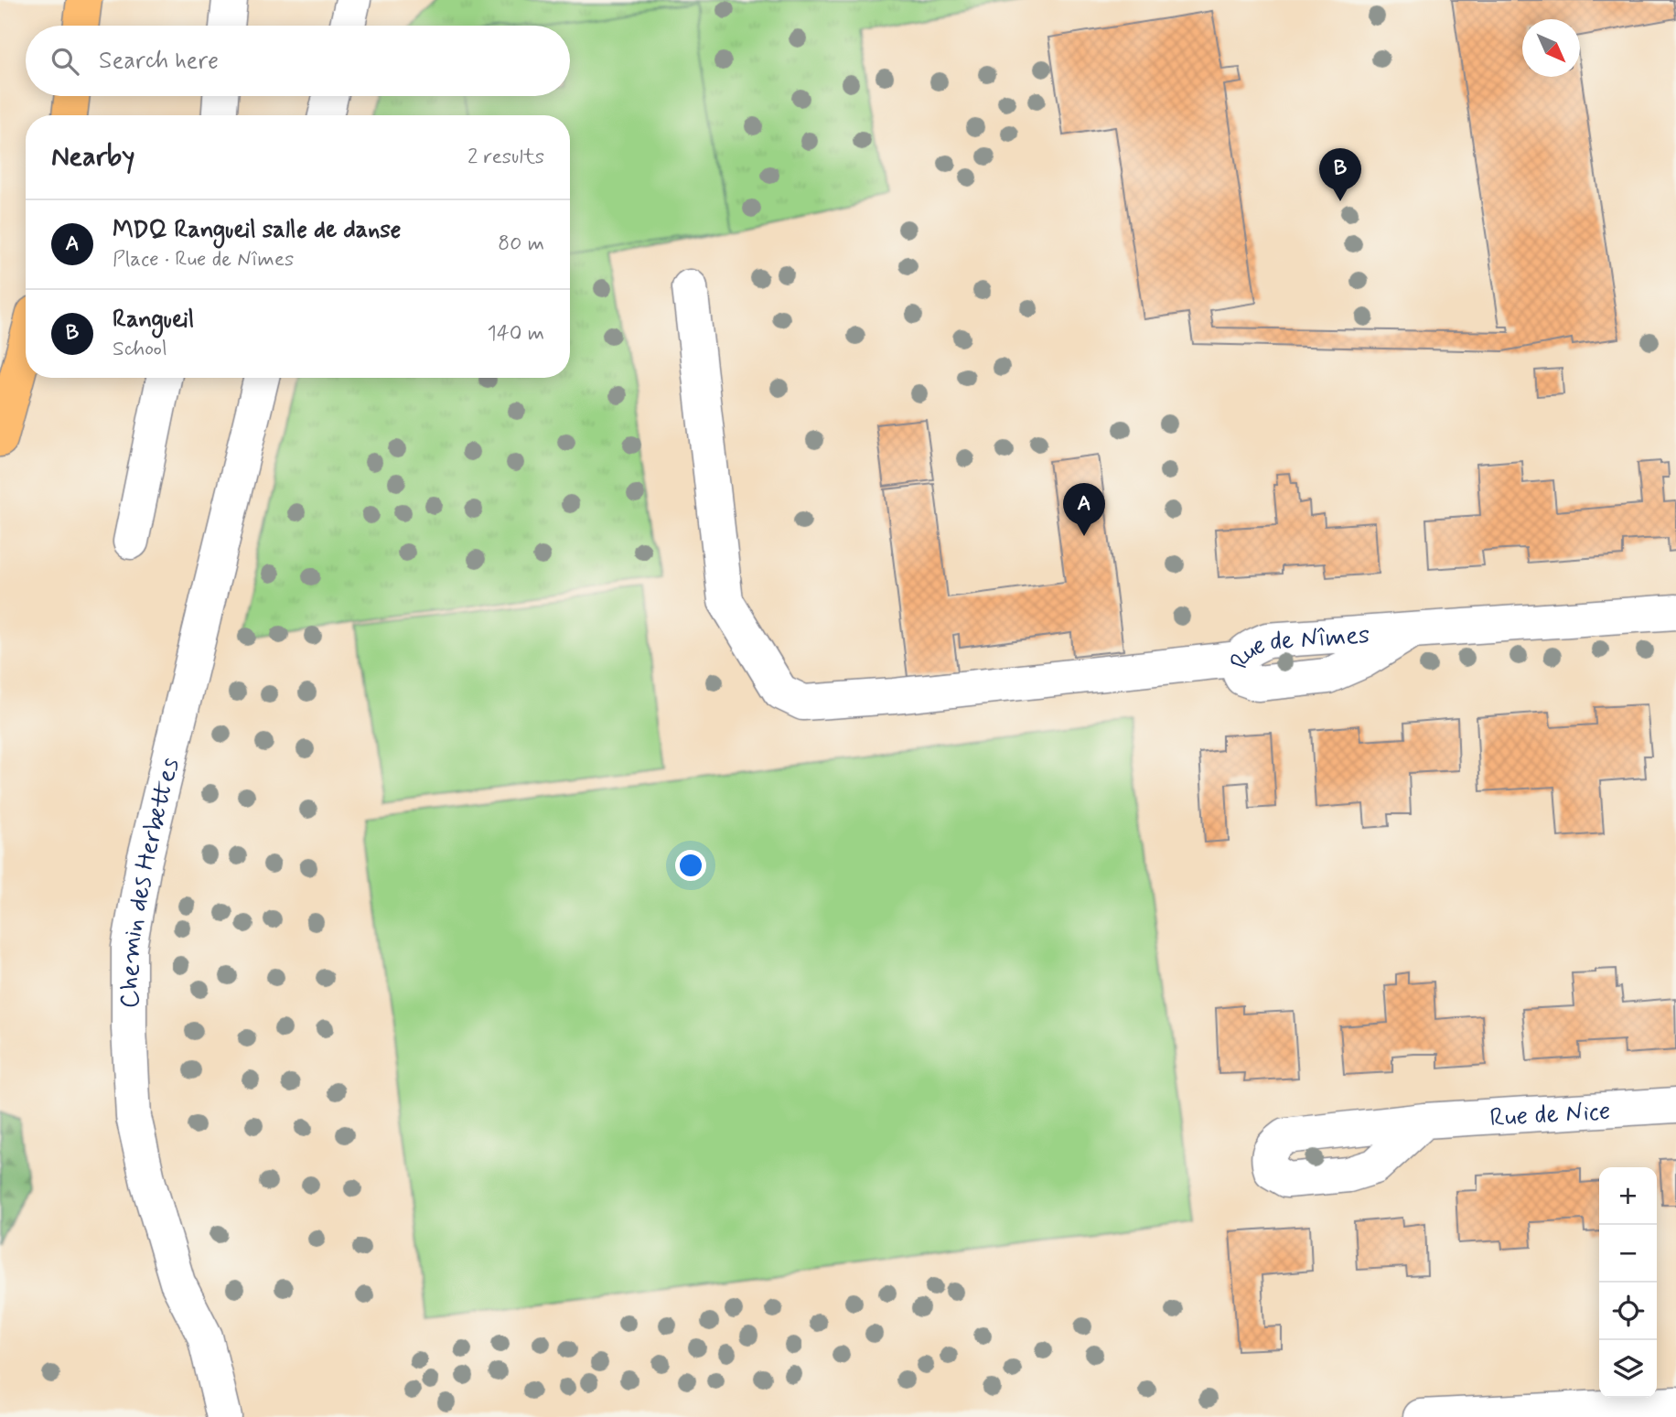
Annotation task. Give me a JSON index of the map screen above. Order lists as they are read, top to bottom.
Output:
{
  "streets": {
    "street": ["Rue de Nîmes", "Chemin des Herbettes", "Rue de Nice"]
  },
  "north": "bottom right",
  "page": {
    "search": "Search here",
    "heading": ["Nearby", "2 results"],
    "pins": ["B", "A"],
    "list": [
      {
        "mark": "A",
        "name": "MDQ Rangueil salle de danse",
        "note": "Place · Rue de Nîmes",
        "value": "80 m"
      },
      {
        "mark": "B",
        "name": "Rangueil",
        "note": "School",
        "value": "140 m"
      }
    ],
    "map_buttons": ["+", "−"]
  }
}
